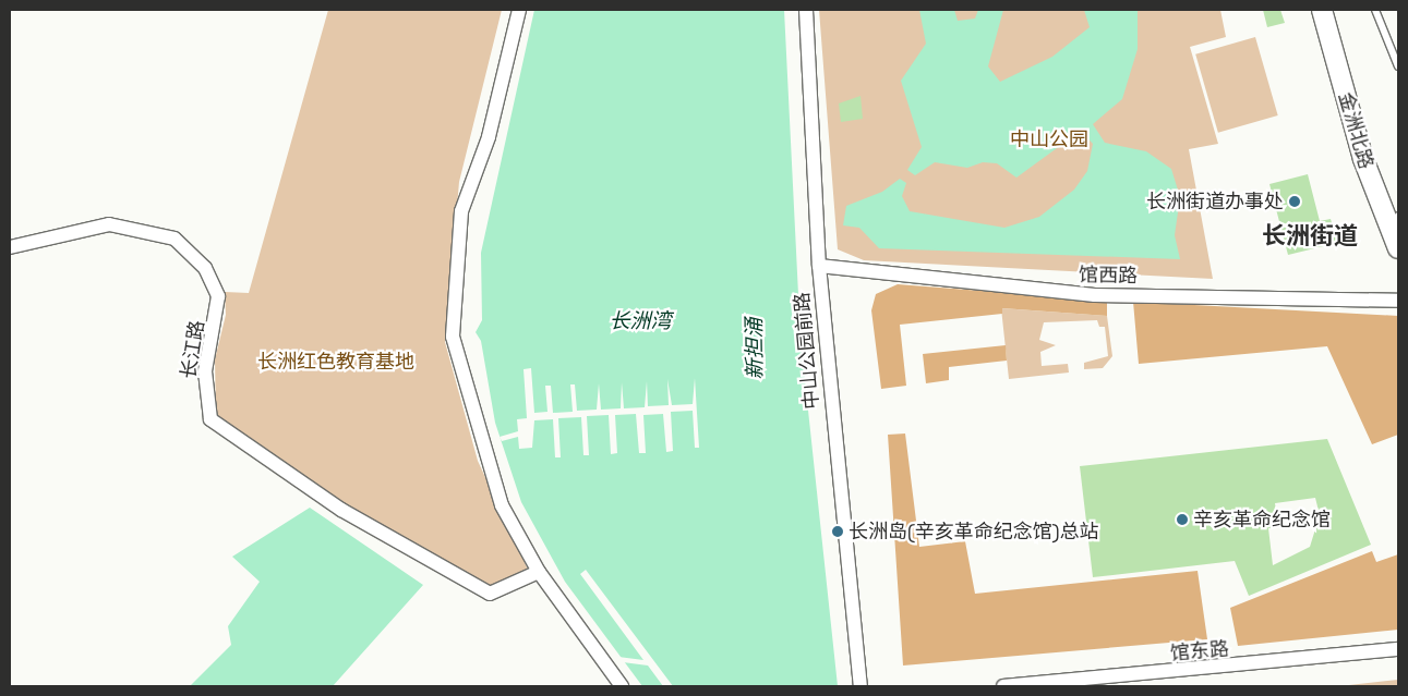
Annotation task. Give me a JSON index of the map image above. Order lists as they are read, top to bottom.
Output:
{
  "streets": {
    "main road": ["金洲北路"],
    "street": [
      "馆西路",
      "长江路",
      "中山公园前路",
      "馆东路"
    ]
  },
  "crossings": [
    ["馆西路", "中山公园前路"]
  ],
  "districts": ["长洲街道"],
  "water": ["长洲湾", "新担涌"],
  "parks": ["中山公园", "长洲红色教育基地"],
  "places": ["长洲街道办事处", "辛亥革命纪念馆", "长洲岛(辛亥革命纪念馆)总站"]
}
